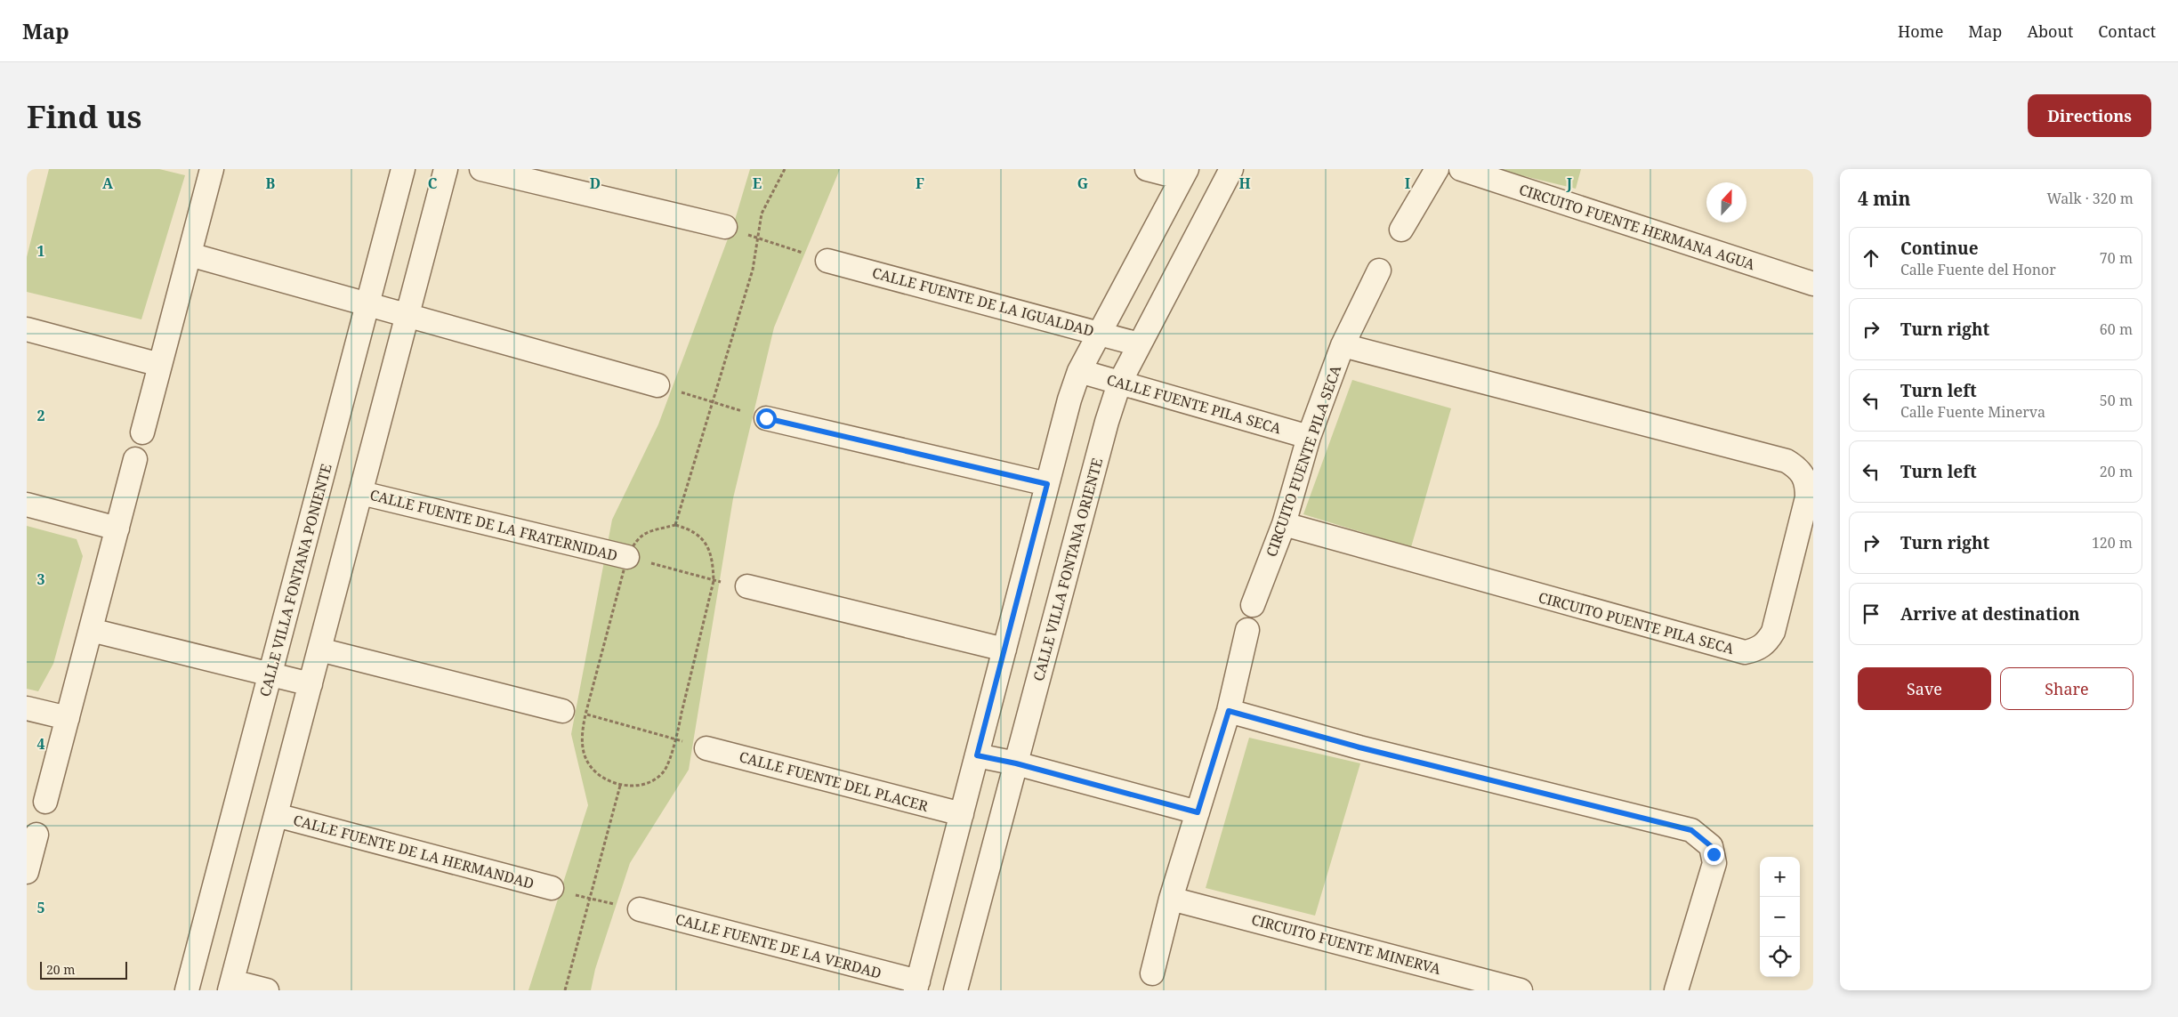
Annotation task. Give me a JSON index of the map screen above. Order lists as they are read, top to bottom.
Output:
{
  "streets": {
    "street": [
      "CIRCUITO FUENTE HERMANA AGUA",
      "CALLE FUENTE DE LA IGUALDAD",
      "CALLE FUENTE PILA SECA",
      "CIRCUITO FUENTE PILA SECA",
      "CALLE FUENTE DE LA FRATERNIDAD",
      "CALLE VILLA FONTANA ORIENTE",
      "CALLE VILLA FONTANA PONIENTE",
      "CIRCUITO PUENTE PILA SECA",
      "CALLE FUENTE DEL PLACER",
      "CALLE FUENTE DE LA HERMANDAD",
      "CIRCUITO FUENTE MINERVA",
      "CALLE FUENTE DE LA VERDAD"
    ]
  },
  "crossings": [
    ["CALLE FUENTE DE LA IGUALDAD", "CALLE VILLA FONTANA ORIENTE"],
    ["CALLE FUENTE PILA SECA", "CIRCUITO FUENTE PILA SECA"],
    ["CALLE FUENTE PILA SECA", "CALLE VILLA FONTANA ORIENTE"],
    ["CIRCUITO FUENTE PILA SECA", "CIRCUITO PUENTE PILA SECA"]
  ],
  "scale_bar": "20 m",
  "north": "top",
  "page": {
    "header": "Map",
    "nav": [
      "Home",
      "Map",
      "About",
      "Contact"
    ],
    "buttons": [
      "Directions",
      ["Save", "Share"]
    ],
    "title": "Find us",
    "heading": ["4 min", "Walk · 320 m"],
    "list": [
      ["Continue", "Calle Fuente del Honor", "70 m"],
      ["Turn right", "60 m"],
      ["Turn left", "Calle Fuente Minerva", "50 m"],
      ["Turn left", "20 m"],
      ["Turn right", "120 m"],
      "Arrive at destination"
    ],
    "map_buttons": ["+", "−"],
    "scale": "20 m"
  },
  "grid": {
    "columns": [
      "A",
      "B",
      "C",
      "D",
      "E",
      "F",
      "G",
      "H",
      "I",
      "J"
    ],
    "rows": [
      "1",
      "2",
      "3",
      "4",
      "5"
    ]
  }
}
